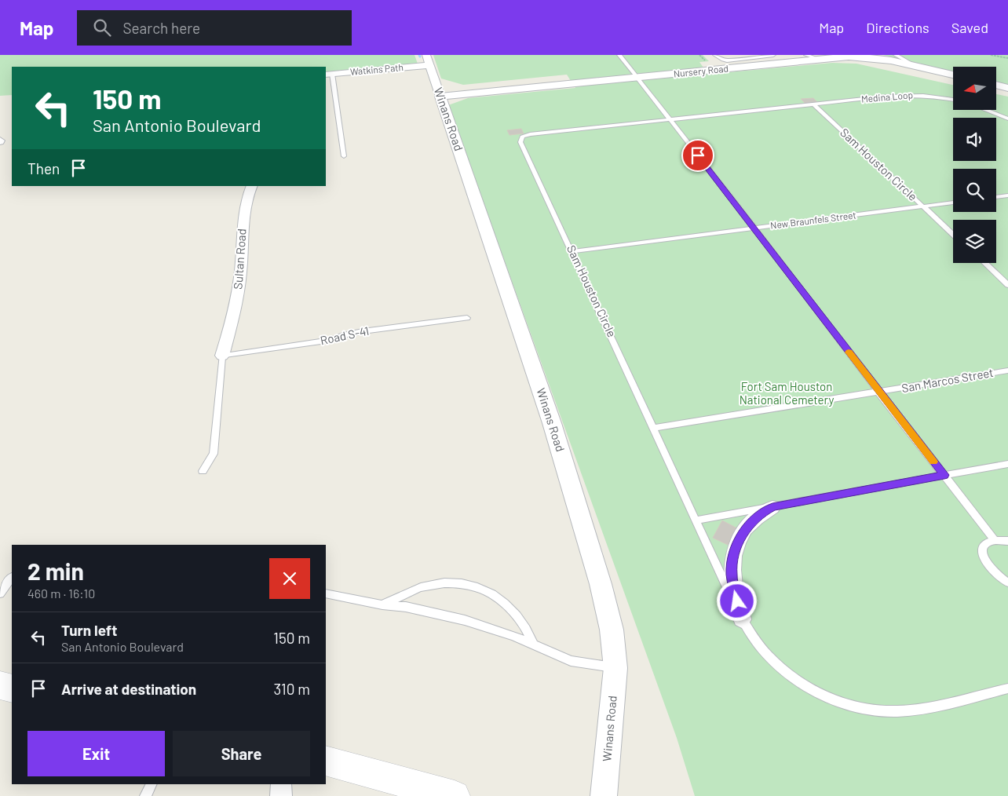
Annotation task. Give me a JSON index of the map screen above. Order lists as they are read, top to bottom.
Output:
{
  "streets": {
    "street": [
      "Watkins Path",
      "Nursery Road",
      "Winans Road",
      "Sultan Road"
    ],
    "lane": [
      "Medina Loop",
      "Sam Houston Circle",
      "New Braunfels Street",
      "Road S-41",
      "San Marcos Street"
    ]
  },
  "crossings": [
    ["Watkins Path", "Winans Road"],
    ["Nursery Road", "Winans Road"],
    ["Medina Loop", "Sam Houston Circle"],
    ["Sam Houston Circle", "New Braunfels Street"],
    ["Sam Houston Circle", "San Marcos Street"],
    ["Sultan Road", "Road S-41"]
  ],
  "parks": ["Fort Sam Houston National Cemetery"],
  "north": "left",
  "page": {
    "header": "Map",
    "search": "Search here",
    "nav": ["Map", "Directions", "Saved"],
    "turn": ["150 m", "San Antonio Boulevard"],
    "then": "Then",
    "heading": ["2 min", "460 m · 16:10"],
    "list": [
      {
        "name": "Turn left",
        "note": "San Antonio Boulevard",
        "value": "150 m"
      },
      {
        "name": "Arrive at destination",
        "value": "310 m"
      }
    ],
    "buttons": ["Exit", "Share"]
  }
}
